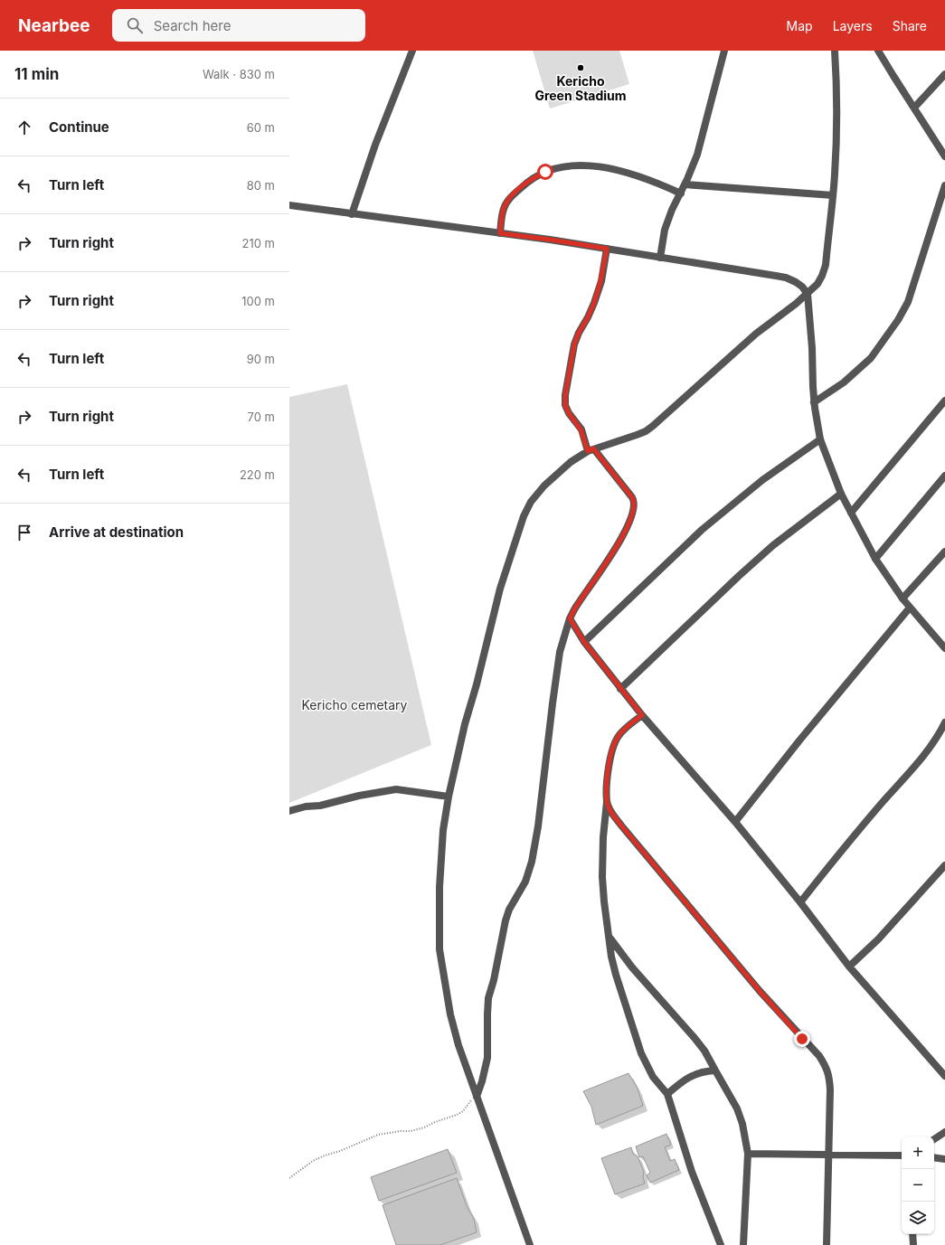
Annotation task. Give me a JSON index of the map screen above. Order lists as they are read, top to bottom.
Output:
{
  "parks": ["Kericho cemetary"],
  "places": ["Kericho Green Stadium"],
  "page": {
    "header": "Nearbee",
    "search": "Search here",
    "nav": ["Map", "Layers", "Share"],
    "heading": ["11 min", "Walk · 830 m"],
    "list": [
      ["Continue", "60 m"],
      ["Turn left", "80 m"],
      ["Turn right", "210 m"],
      ["Turn right", "100 m"],
      ["Turn left", "90 m"],
      ["Turn right", "70 m"],
      ["Turn left", "220 m"],
      "Arrive at destination"
    ],
    "map_buttons": ["+", "−"]
  }
}
